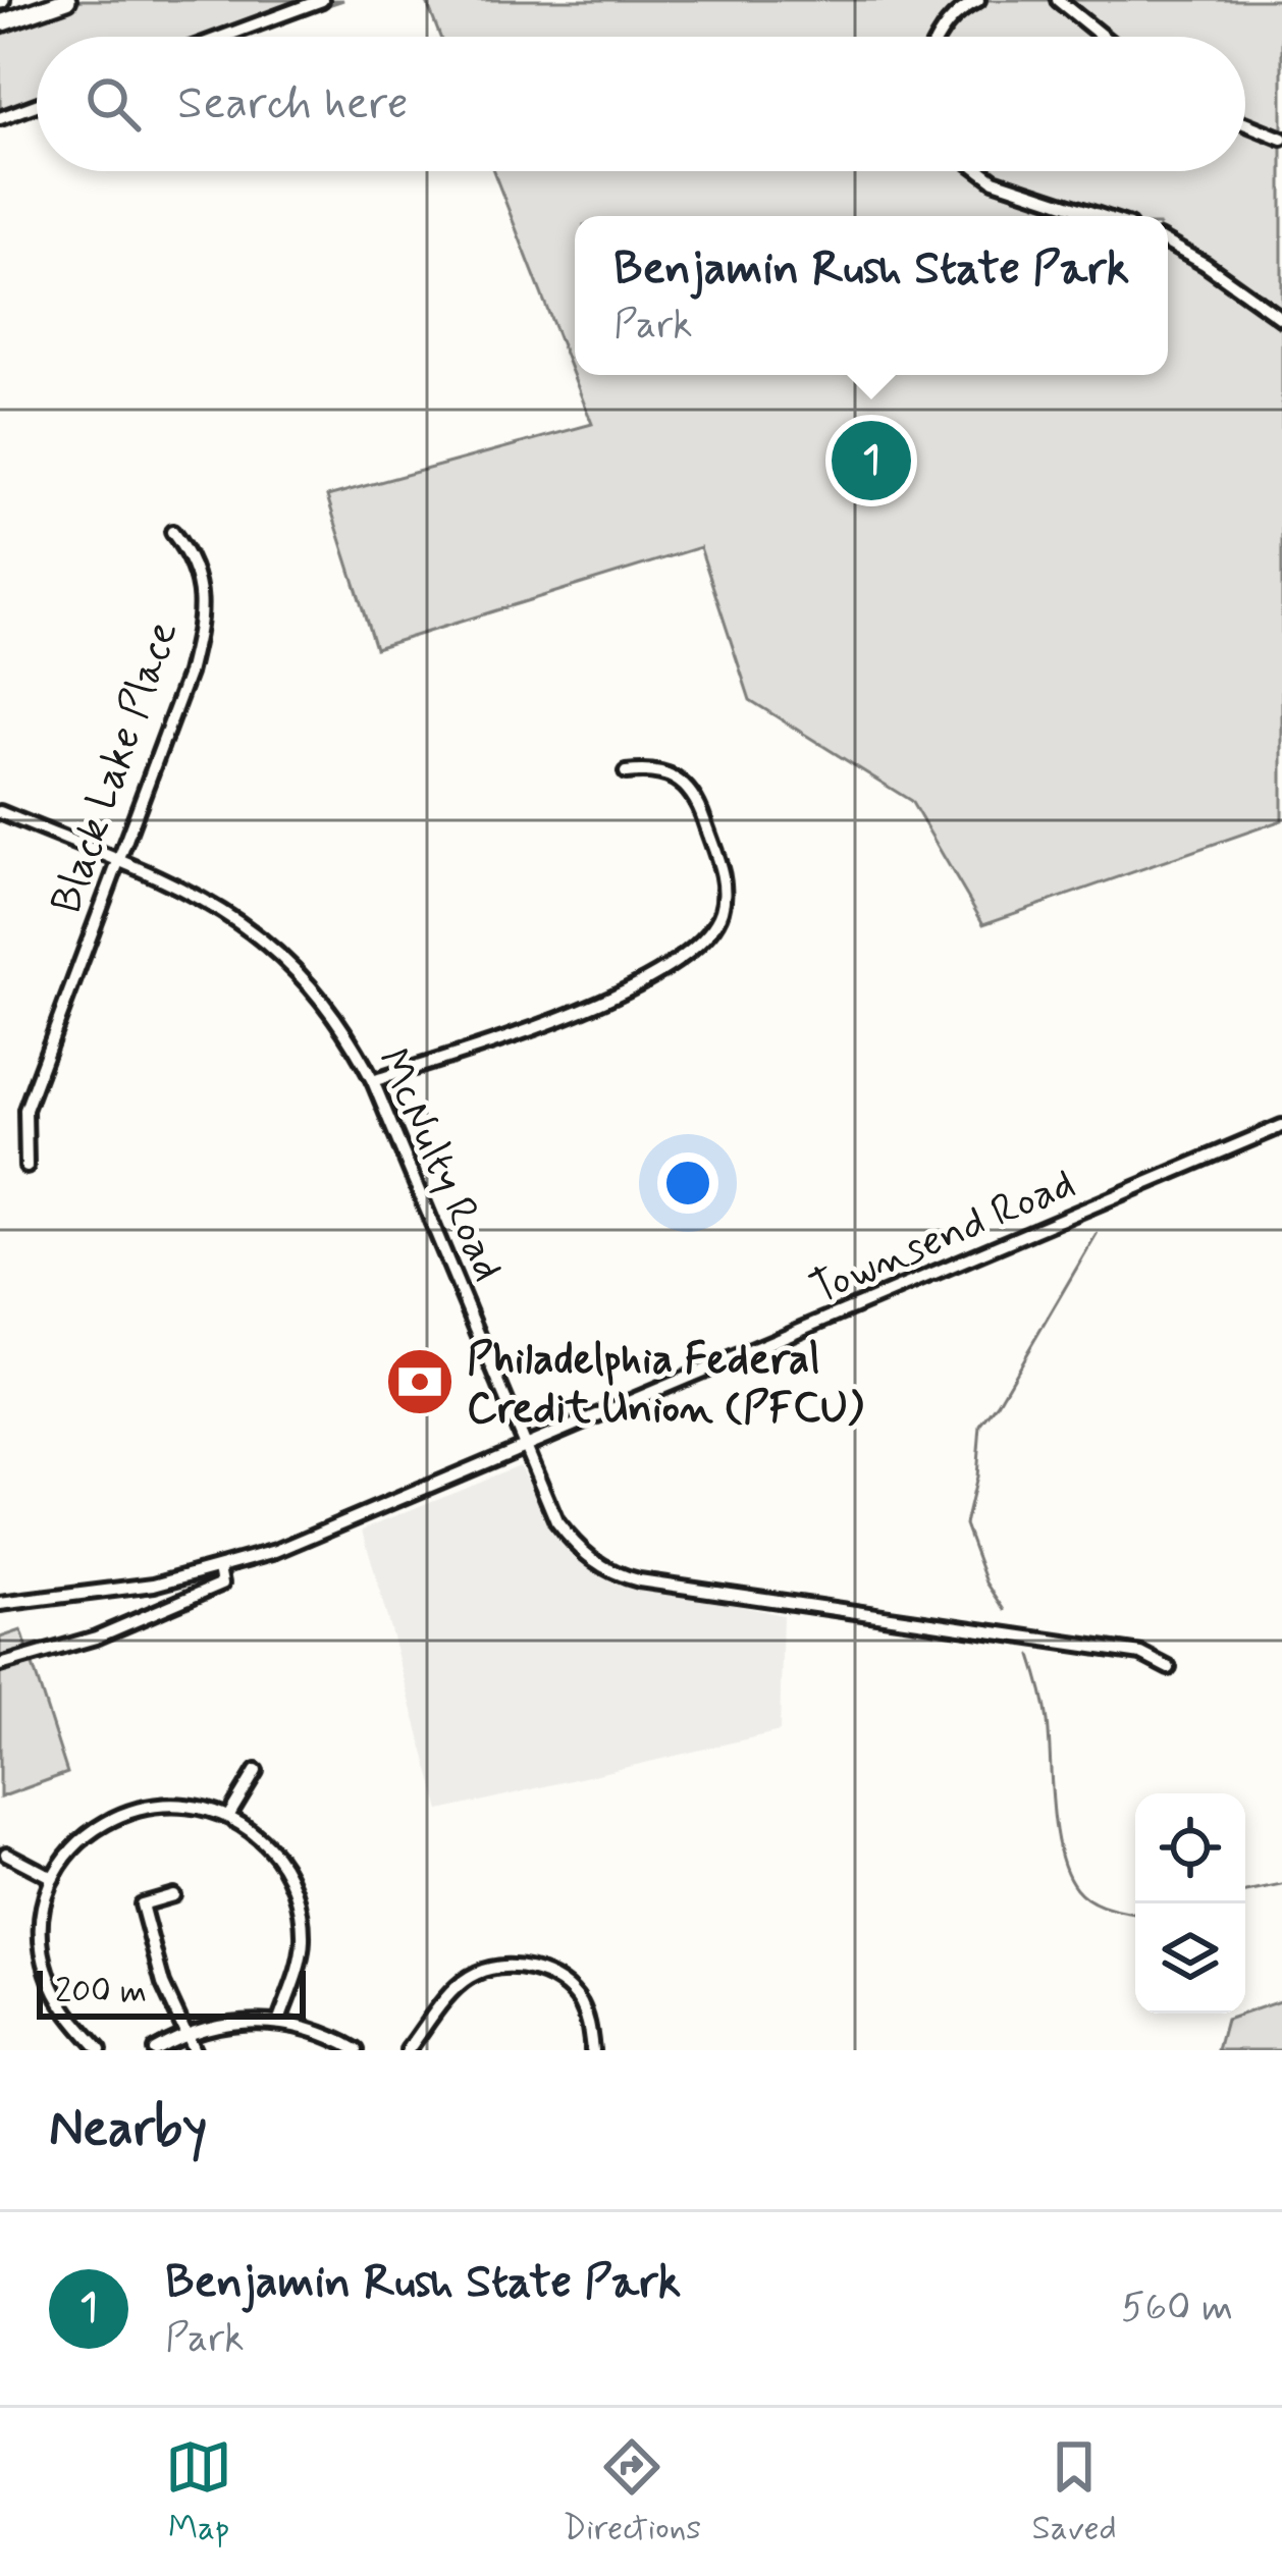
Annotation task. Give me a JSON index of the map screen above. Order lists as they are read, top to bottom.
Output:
{
  "streets": {
    "street": ["Black Lake Place", "McNulty Road", "Townsend Road"]
  },
  "crossings": [
    ["Black Lake Place", "McNulty Road"],
    ["McNulty Road", "Townsend Road"]
  ],
  "places": {
    "bank": ["Philadelphia Federal Credit Union (PFCU)"]
  },
  "scale_bar": "200 m",
  "page": {
    "search": "Search here",
    "popup": ["Benjamin Rush State Park", "Park"],
    "pins": "1",
    "scale": "200 m",
    "heading": "Nearby",
    "list": [
      {
        "mark": "1",
        "name": "Benjamin Rush State Park",
        "note": "Park",
        "value": "560 m"
      }
    ],
    "nav": ["Map", "Directions", "Saved"]
  }
}
